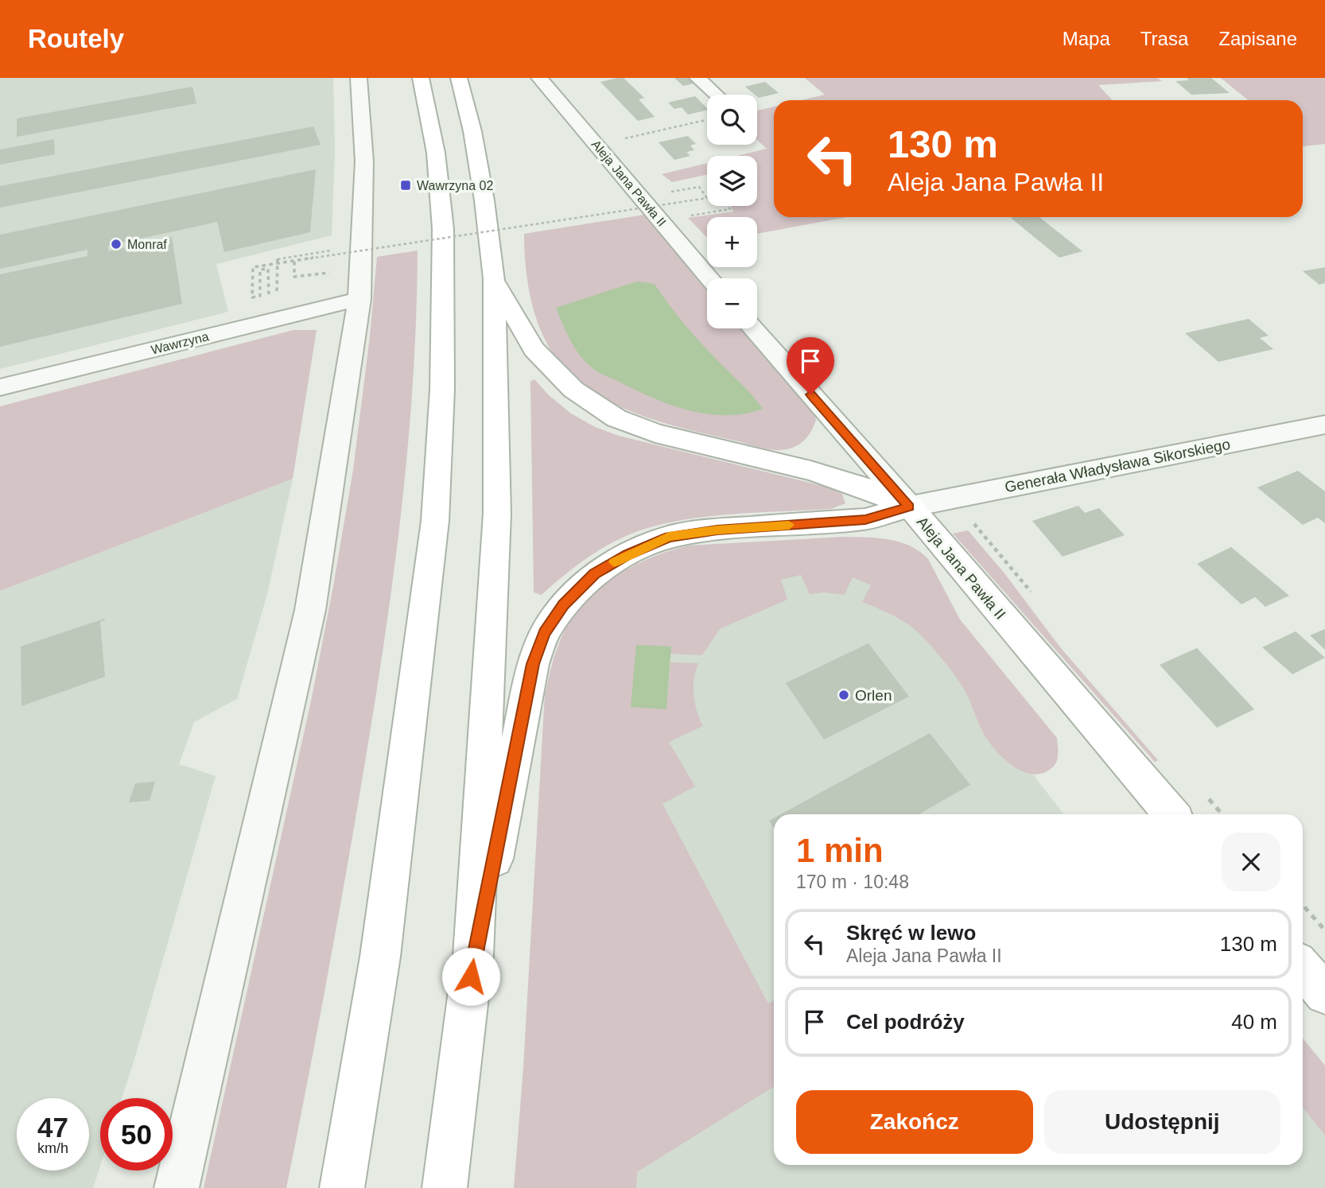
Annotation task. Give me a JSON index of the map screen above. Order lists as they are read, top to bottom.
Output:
{
  "streets": {
    "main road": ["Aleja Jana Pawła II"],
    "street": ["Wawrzyna", "Generała Władysława Sikorskiego"]
  },
  "crossings": [
    ["Aleja Jana Pawła II", "Generała Władysława Sikorskiego"]
  ],
  "places": {
    "transit": ["Wawrzyna 02"],
    "other": ["Monraf", "Orlen"]
  },
  "page": {
    "header": "Routely",
    "nav": ["Mapa", "Trasa", "Zapisane"],
    "map_buttons": ["+", "−"],
    "turn": ["130 m", "Aleja Jana Pawła II"],
    "heading": ["1 min", "170 m · 10:48"],
    "list": [
      {
        "name": "Skręć w lewo",
        "note": "Aleja Jana Pawła II",
        "value": "130 m"
      },
      {
        "name": "Cel podróży",
        "value": "40 m"
      }
    ],
    "buttons": ["Zakończ", "Udostępnij"],
    "speed": "47 km/h",
    "limit": "50"
  }
}
